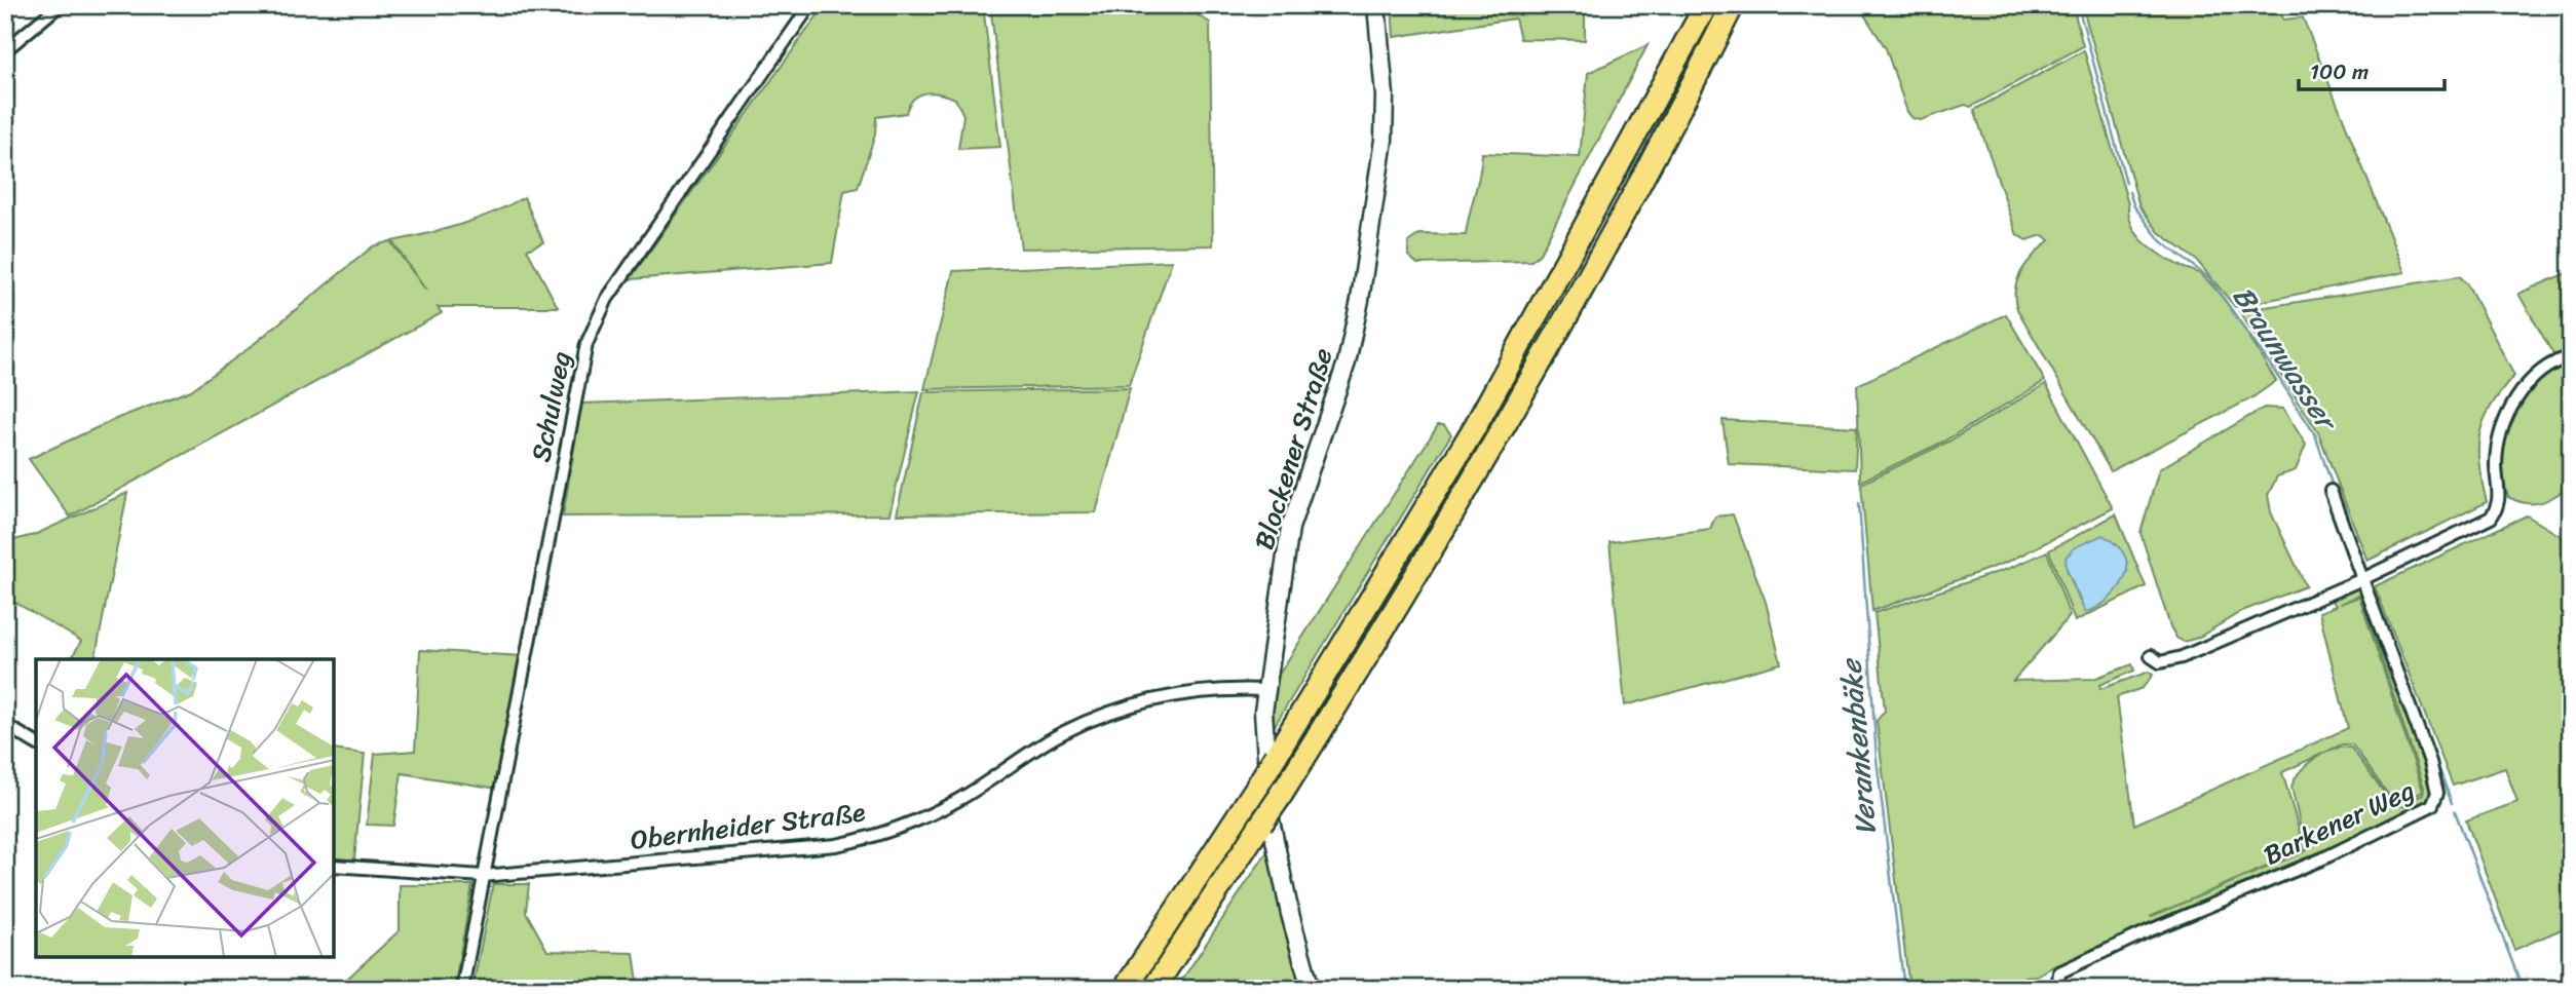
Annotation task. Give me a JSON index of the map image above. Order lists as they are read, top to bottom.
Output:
{
  "streets": {
    "street": [
      "Schulweg",
      "Blockener Straße",
      "Barkener Weg",
      "Obernheider Straße"
    ]
  },
  "crossings": [
    ["Schulweg", "Obernheider Straße"],
    ["Blockener Straße", "Obernheider Straße"]
  ],
  "water": ["Braunwasser", "Verankenbäke"],
  "scale_bar": "100 m"
}
